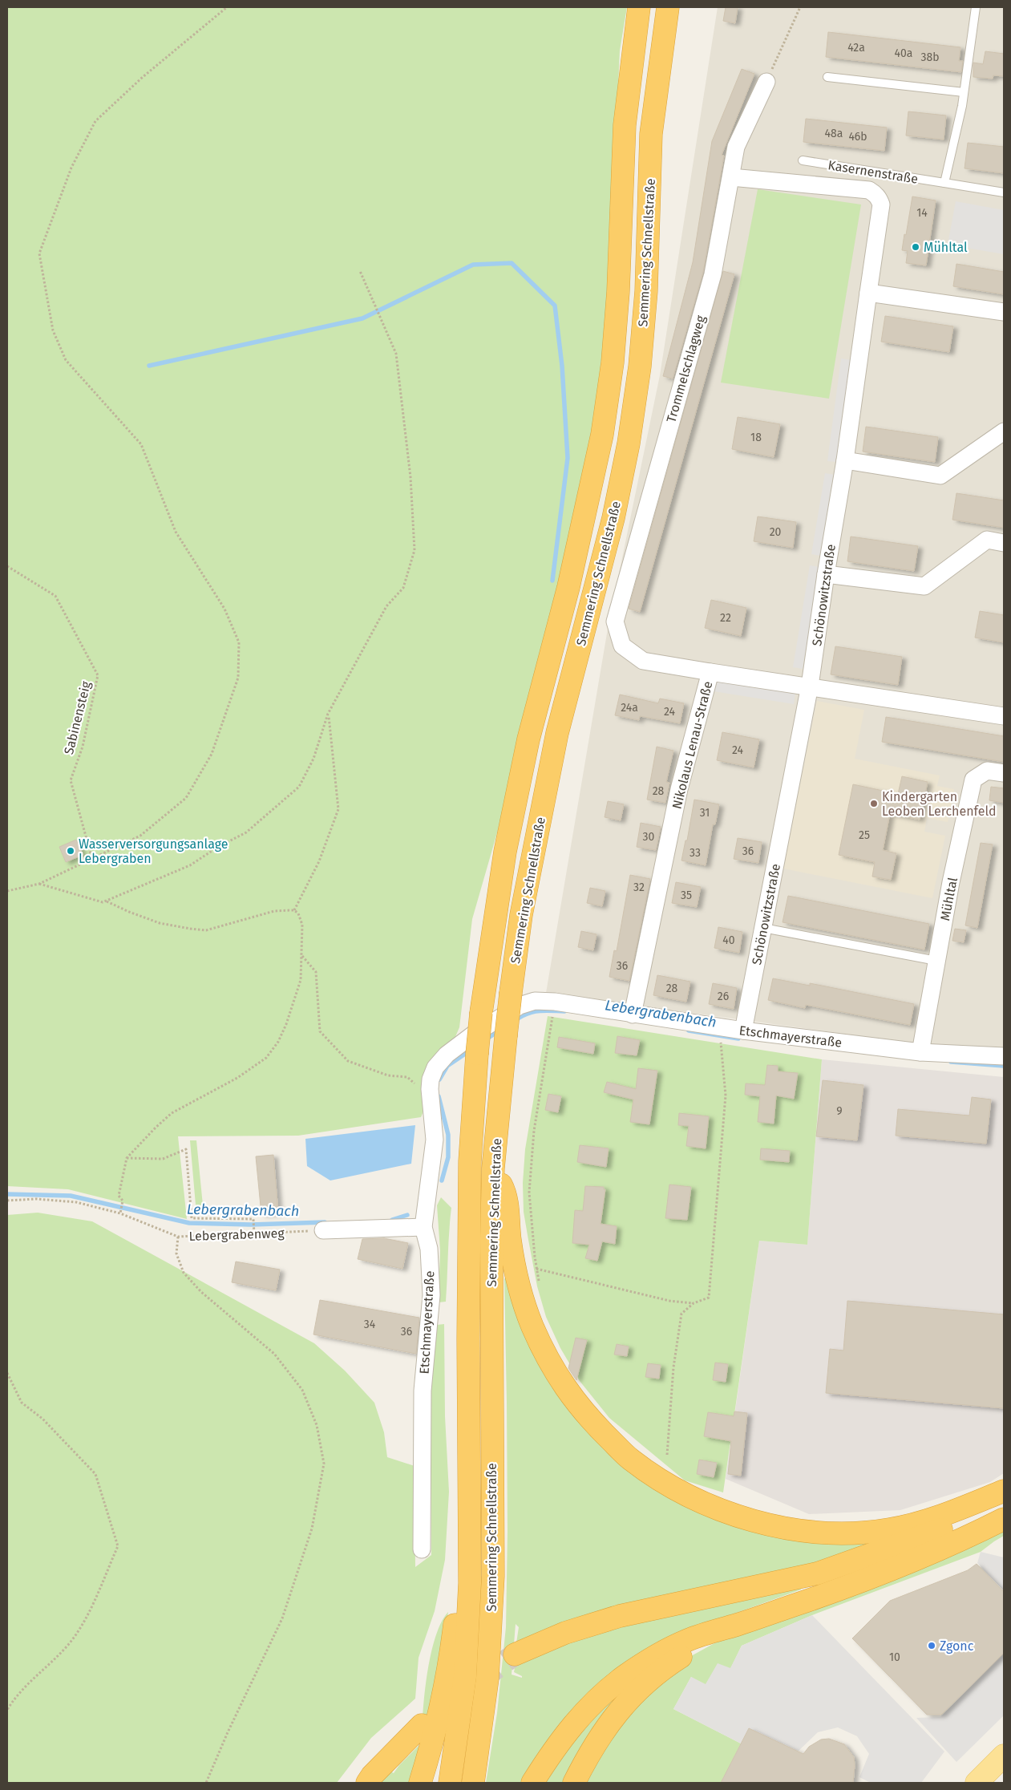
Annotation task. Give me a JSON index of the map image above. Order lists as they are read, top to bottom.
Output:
{
  "streets": {
    "highway": ["Semmering Schnellstraße"],
    "street": [
      "Trommelschlagweg",
      "Schönowitzstraße",
      "Nikolaus Lenau-Straße",
      "Mühltal",
      "Etschmayerstraße"
    ],
    "lane": ["Kasernenstraße"],
    "path": ["Sabinensteig", "Lebergrabenweg"]
  },
  "crossings": [
    ["Trommelschlagweg", "Schönowitzstraße"],
    ["Trommelschlagweg", "Nikolaus Lenau-Straße"],
    ["Schönowitzstraße", "Nikolaus Lenau-Straße"],
    ["Schönowitzstraße", "Etschmayerstraße"],
    ["Nikolaus Lenau-Straße", "Etschmayerstraße"],
    ["Mühltal", "Etschmayerstraße"]
  ],
  "water": ["Lebergrabenbach"],
  "places": [
    "Mühltal",
    "Kindergarten Leoben Lerchenfeld",
    "Wasserversorgungsanlage Lebergraben",
    "Zgonc"
  ],
  "house_numbers": [
    "42a",
    "40a",
    "38b",
    "48a",
    "46b",
    "14",
    "18",
    "20",
    "22",
    "24a",
    "24",
    "24",
    "28",
    "31",
    "25",
    "30",
    "36",
    "33",
    "32",
    "35",
    "40",
    "36",
    "28",
    "26",
    "9",
    "34",
    "36",
    "10"
  ]
}
